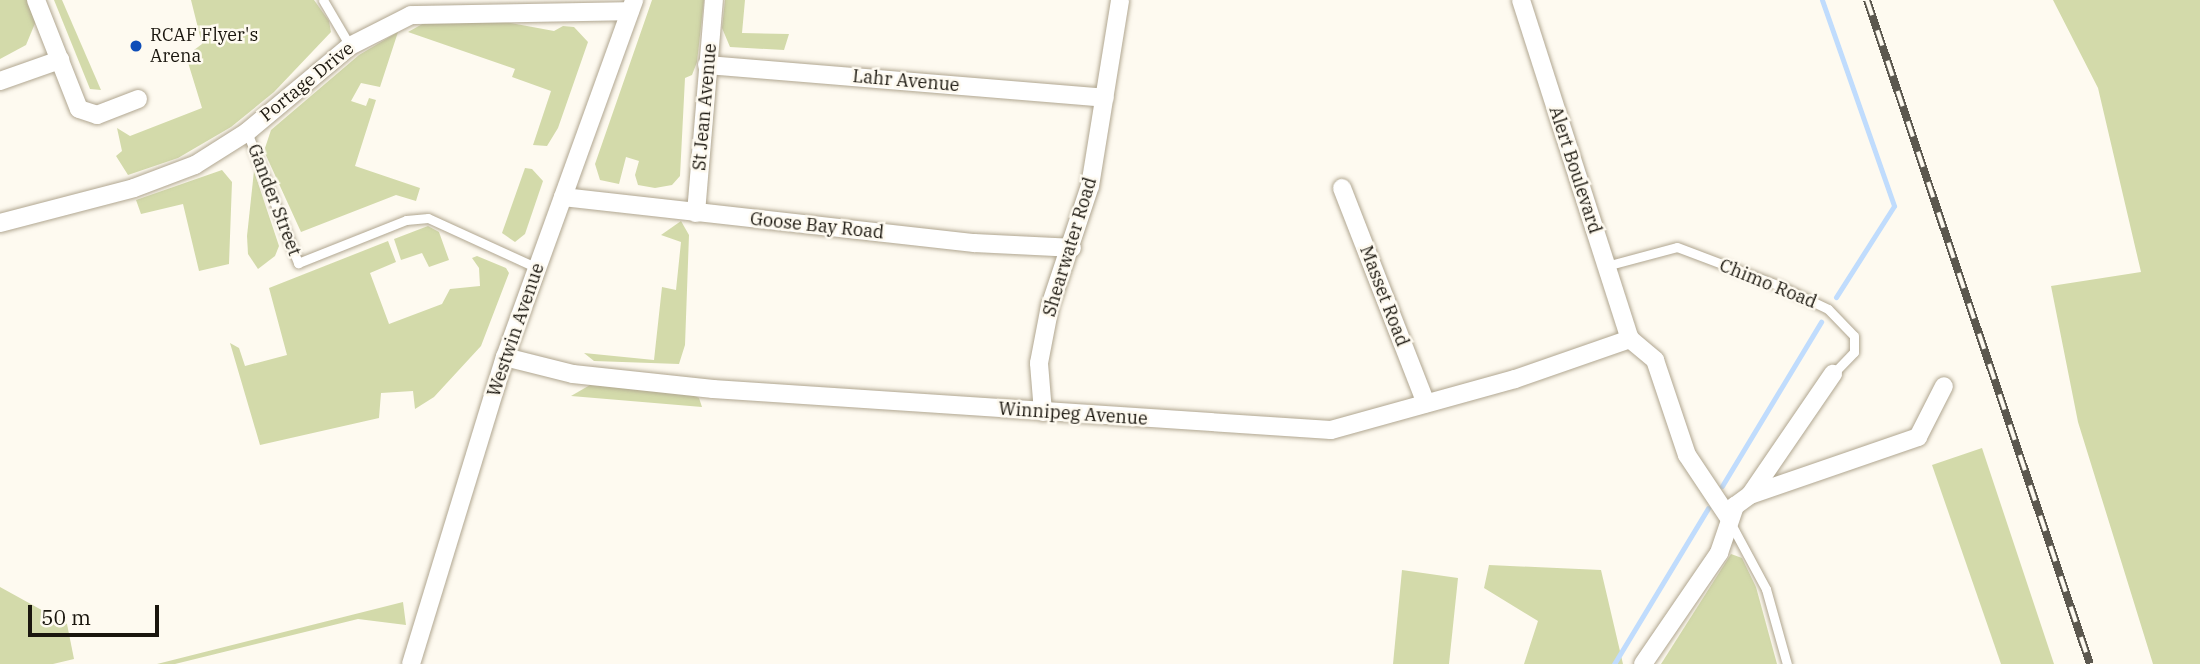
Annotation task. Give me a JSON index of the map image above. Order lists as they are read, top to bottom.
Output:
{
  "streets": {
    "street": [
      "Lahr Avenue",
      "Portage Drive",
      "St Jean Avenue",
      "Alert Boulevard",
      "Goose Bay Road",
      "Shearwater Road",
      "Chimo Road",
      "Masset Road",
      "Westwin Avenue",
      "Winnipeg Avenue"
    ],
    "lane": ["Gander Street"]
  },
  "crossings": [
    ["Lahr Avenue", "St Jean Avenue"],
    ["Lahr Avenue", "Shearwater Road"],
    ["Portage Drive", "Gander Street"],
    ["Portage Drive", "Westwin Avenue"],
    ["St Jean Avenue", "Goose Bay Road"],
    ["Alert Boulevard", "Chimo Road"],
    ["Alert Boulevard", "Winnipeg Avenue"],
    ["Gander Street", "Westwin Avenue"],
    ["Goose Bay Road", "Shearwater Road"],
    ["Goose Bay Road", "Westwin Avenue"],
    ["Shearwater Road", "Winnipeg Avenue"],
    ["Masset Road", "Winnipeg Avenue"],
    ["Westwin Avenue", "Winnipeg Avenue"]
  ],
  "places": ["RCAF Flyer's Arena"],
  "scale_bar": "50 m"
}
